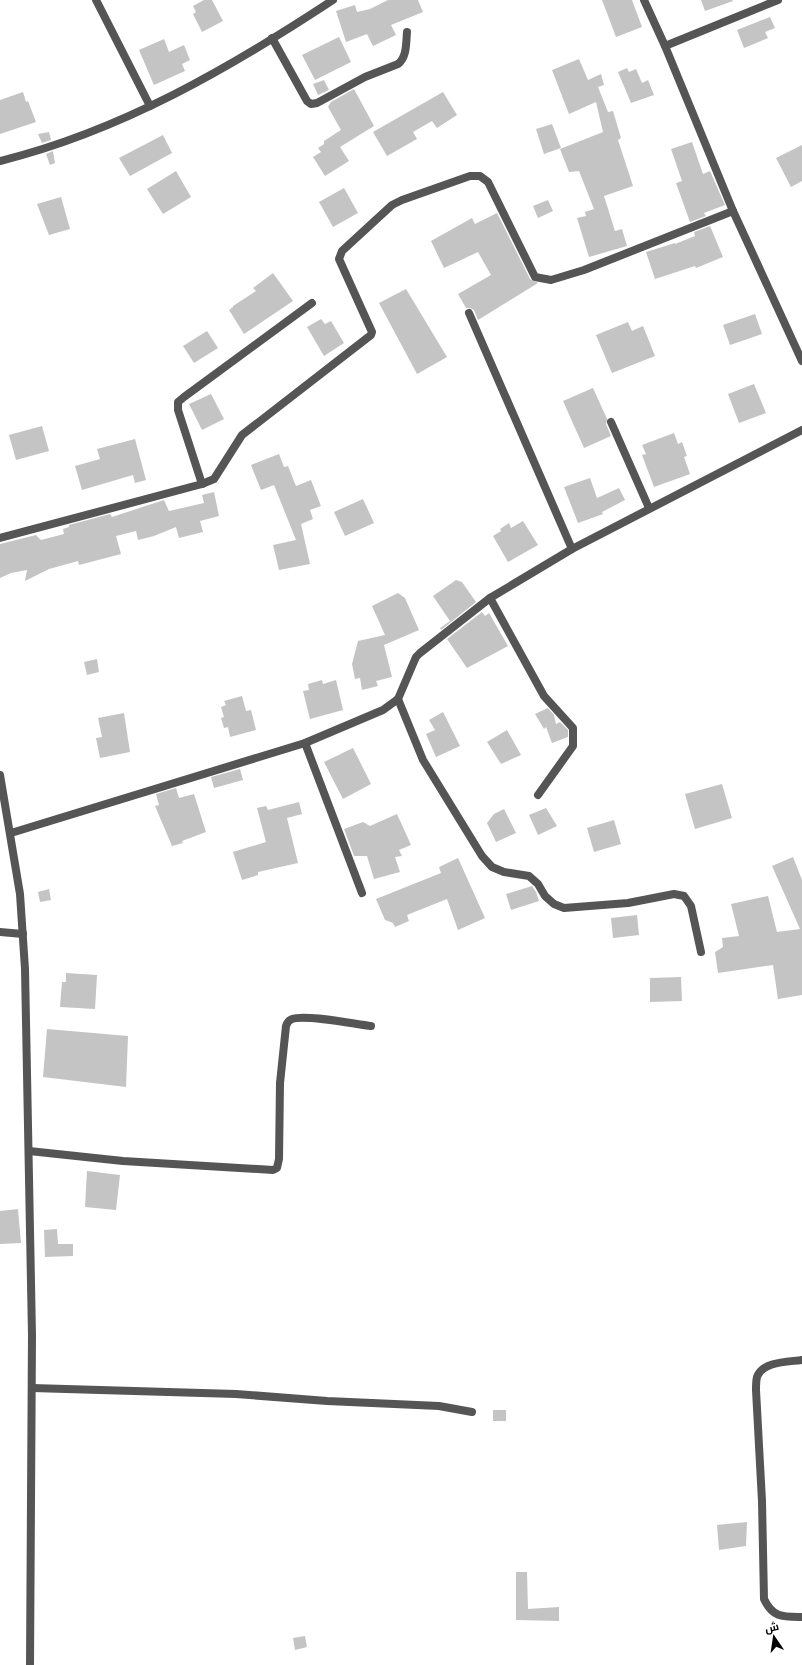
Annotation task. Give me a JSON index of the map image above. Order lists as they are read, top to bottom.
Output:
{
  "north": "top"
}
